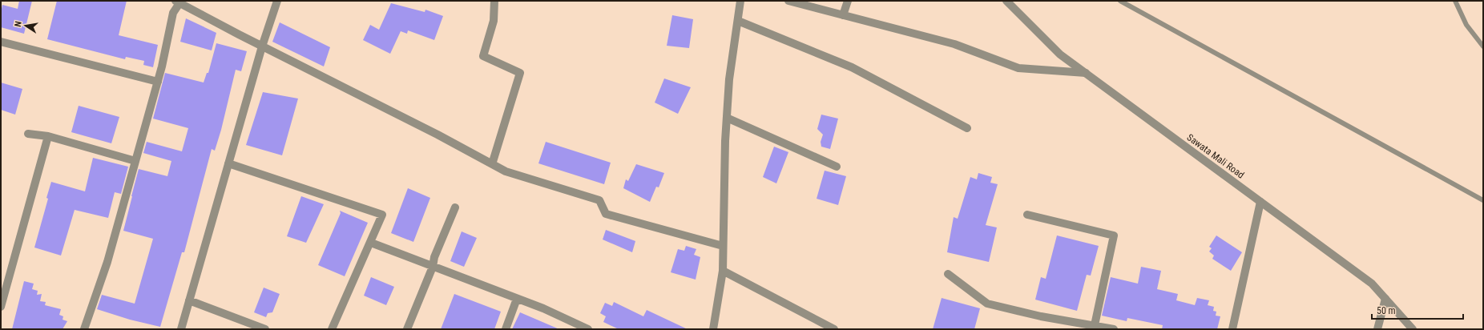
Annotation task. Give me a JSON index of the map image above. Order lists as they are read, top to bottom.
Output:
{
  "streets": {
    "street": ["Sawata Mali Road"]
  },
  "scale_bar": "50 m",
  "north": "left"
}
